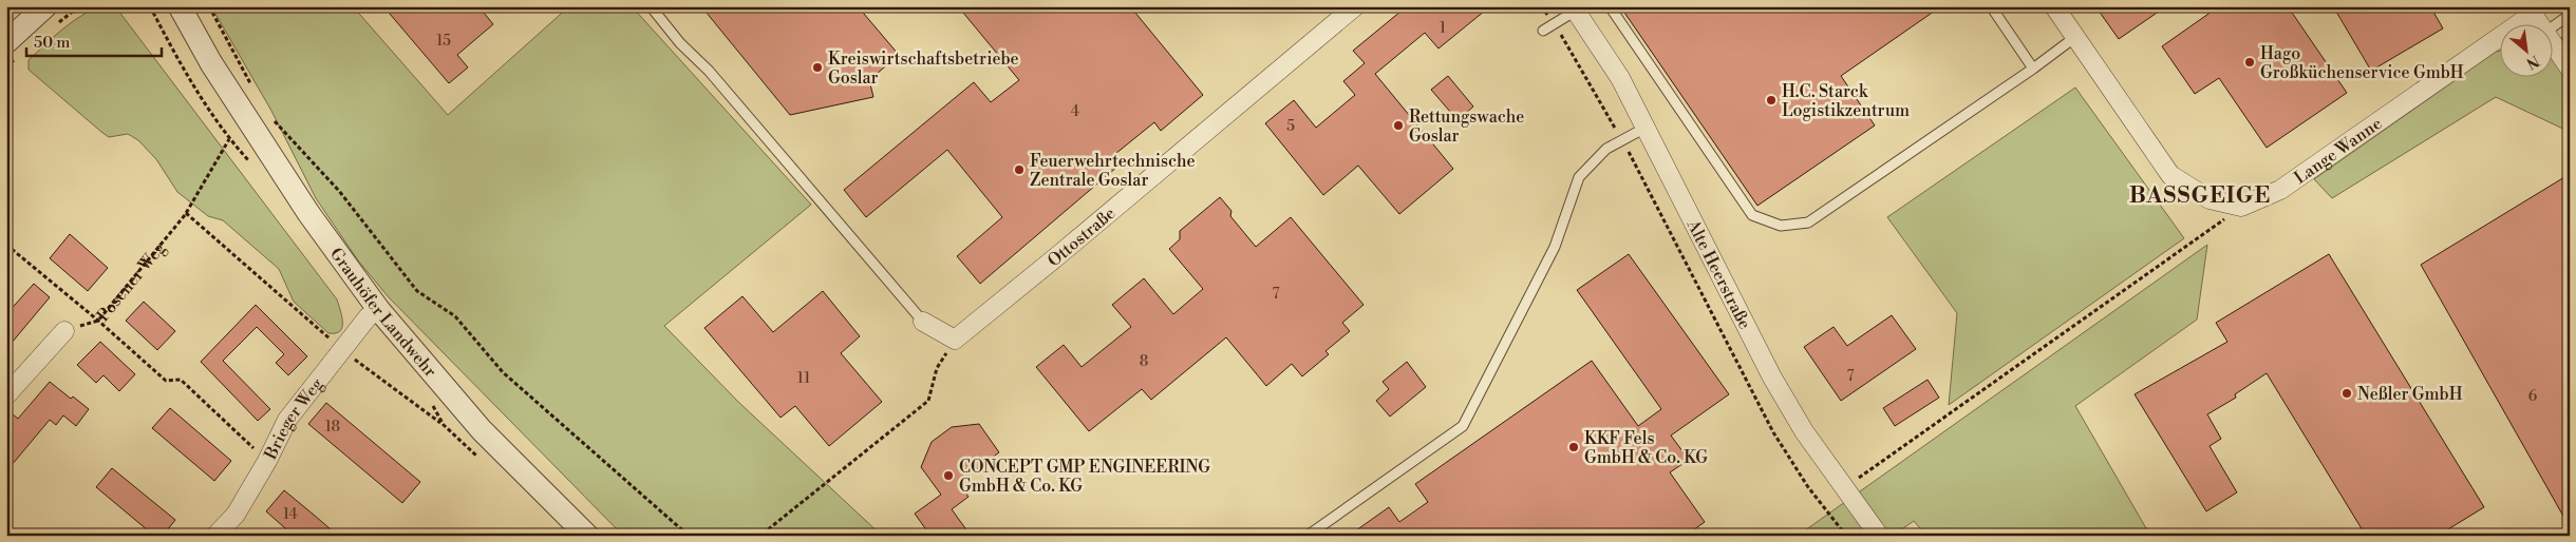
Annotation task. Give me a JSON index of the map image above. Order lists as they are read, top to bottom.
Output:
{
  "streets": {
    "street": [
      "Lange Wanne",
      "Ottostraße",
      "Alte Heerstraße",
      "Grauhöfer Landwehr",
      "Brieger Weg"
    ],
    "path": ["Posener Weg"]
  },
  "crossings": [
    ["Grauhöfer Landwehr", "Brieger Weg"]
  ],
  "districts": ["BASSGEIGE"],
  "places": [
    "Hago Großküchenservice GmbH",
    "Kreiswirtschaftsbetriebe Goslar",
    "H.C. Starck Logistikzentrum",
    "Rettungswache Goslar",
    "Feuerwehrtechnische Zentrale Goslar",
    "Neßler GmbH",
    "KKF Fels GmbH & Co. KG",
    "CONCEPT GMP ENGINEERING GmbH & Co. KG"
  ],
  "house_numbers": [
    "1",
    "15",
    "4",
    "5",
    "7",
    "8",
    "7",
    "11",
    "6",
    "18",
    "14"
  ],
  "scale_bar": "50 m",
  "north": "bottom right"
}
